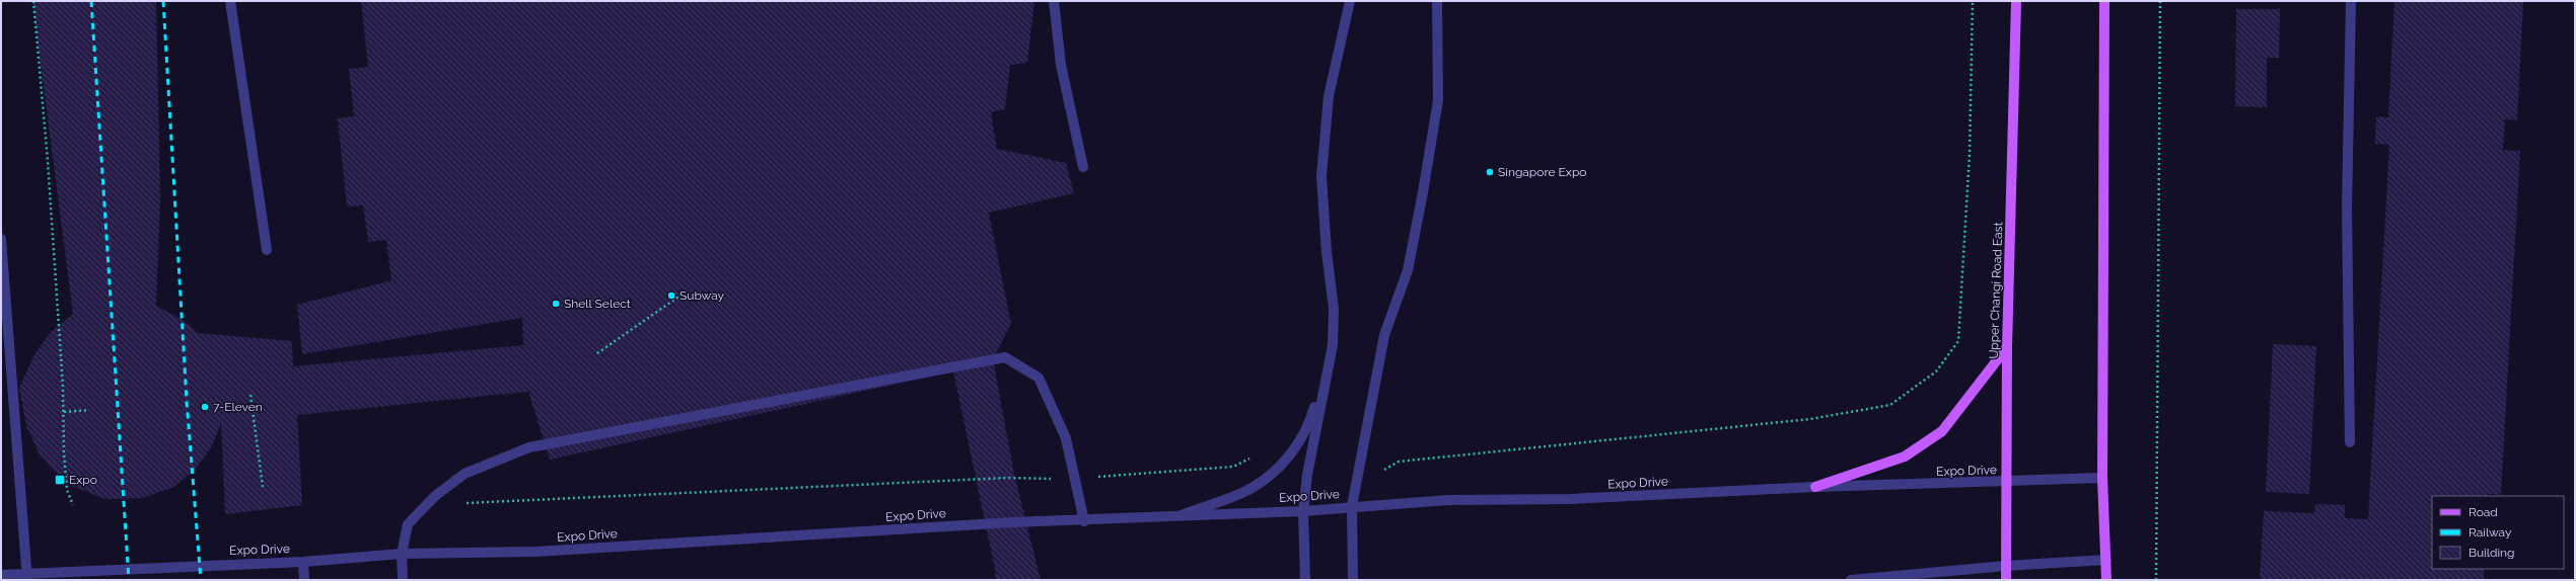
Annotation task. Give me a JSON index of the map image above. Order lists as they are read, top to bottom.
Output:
{
  "streets": {
    "main road": ["Upper Changi Road East"],
    "street": ["Expo Drive"]
  },
  "crossings": [
    ["Upper Changi Road East", "Expo Drive"]
  ],
  "places": {
    "other": [
      "Singapore Expo",
      "Subway",
      "Shell Select",
      "7-Eleven"
    ],
    "transit": ["Expo"]
  },
  "legend": ["Road", "Railway", "Building"]
}
